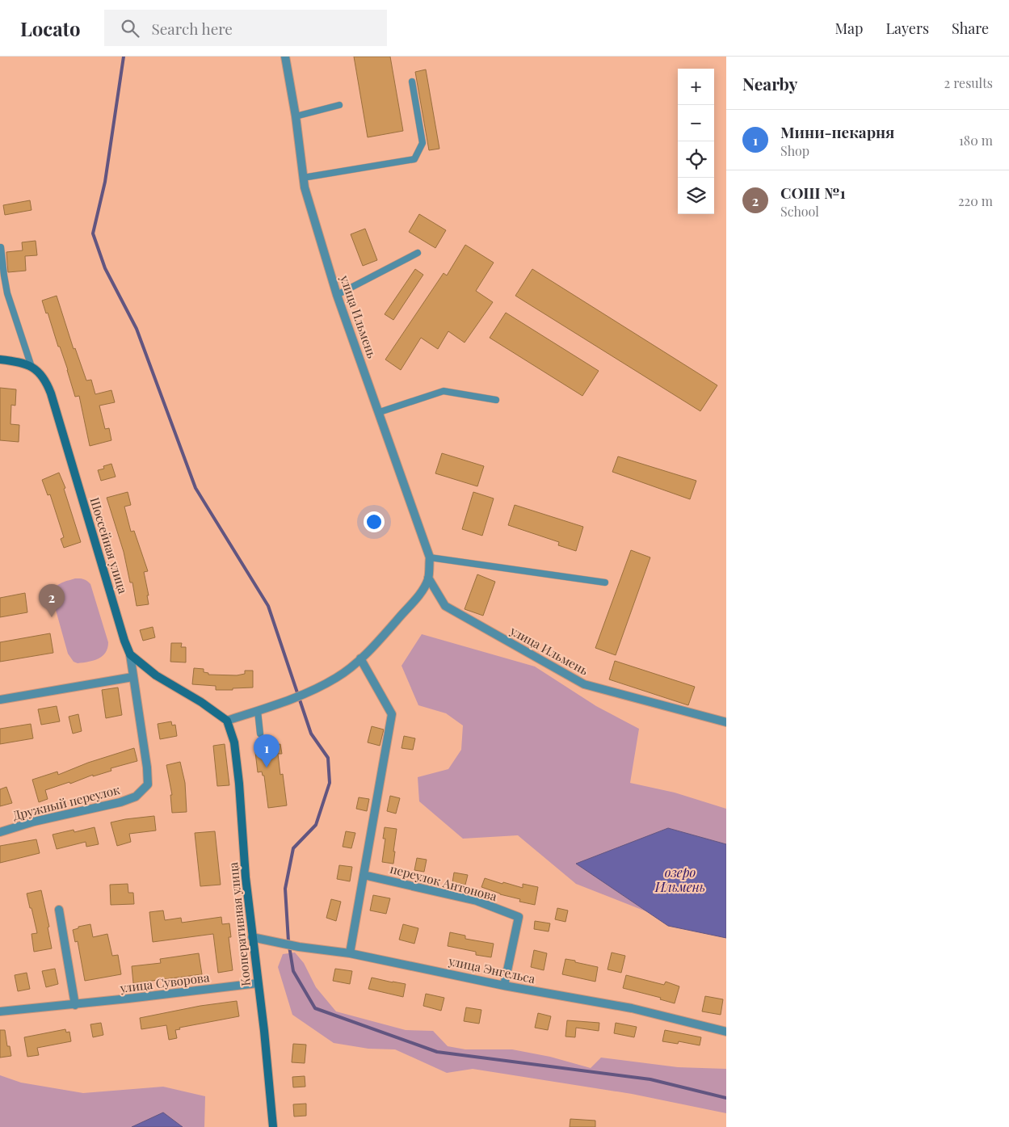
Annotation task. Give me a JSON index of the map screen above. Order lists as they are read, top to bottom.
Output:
{
  "streets": {
    "street": [
      "улица Ильмень",
      "Шоссейная улица",
      "Дружный переулок",
      "переулок Антонова",
      "Кооперативная улица",
      "улица Энгельса",
      "улица Суворова"
    ]
  },
  "crossings": [
    ["улица Ильмень", "Кооперативная улица"],
    ["Шоссейная улица", "Дружный переулок"],
    ["переулок Антонова", "улица Энгельса"],
    ["Кооперативная улица", "улица Энгельса"],
    ["Кооперативная улица", "улица Суворова"]
  ],
  "water": ["озеро Ильмень"],
  "page": {
    "header": "Locato",
    "search": "Search here",
    "nav": ["Map", "Layers", "Share"],
    "heading": ["Nearby", "2 results"],
    "map_buttons": ["+", "−"],
    "list": [
      {
        "mark": "1",
        "name": "Мини-пекарня",
        "note": "Shop",
        "value": "180 m"
      },
      {
        "mark": "2",
        "name": "СОШ №1",
        "note": "School",
        "value": "220 m"
      }
    ],
    "pins": ["2", "1"]
  }
}
